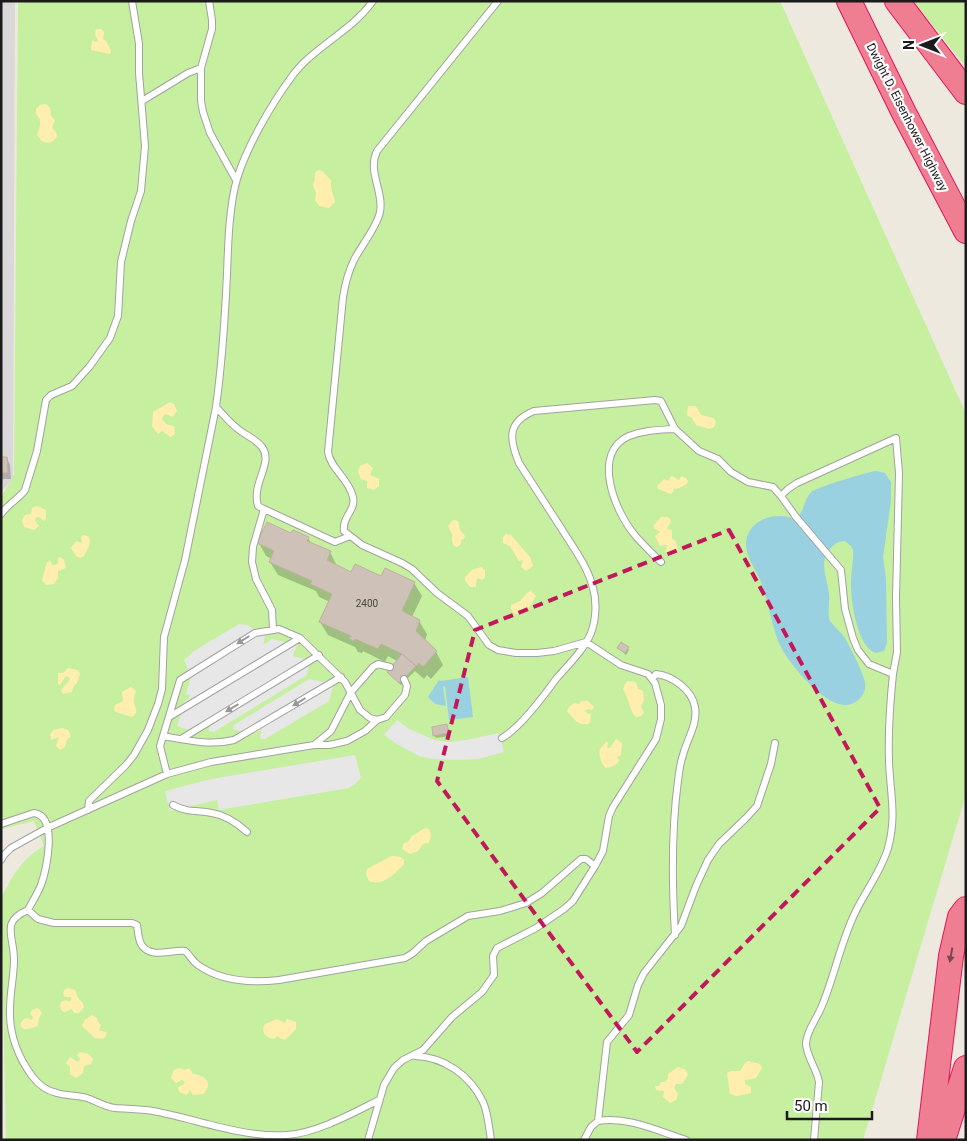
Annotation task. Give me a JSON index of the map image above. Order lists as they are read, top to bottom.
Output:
{
  "streets": {
    "highway": ["Dwight D. Eisenhower Highway"]
  },
  "house_numbers": ["2400"],
  "scale_bar": "50 m",
  "north": "left"
}
